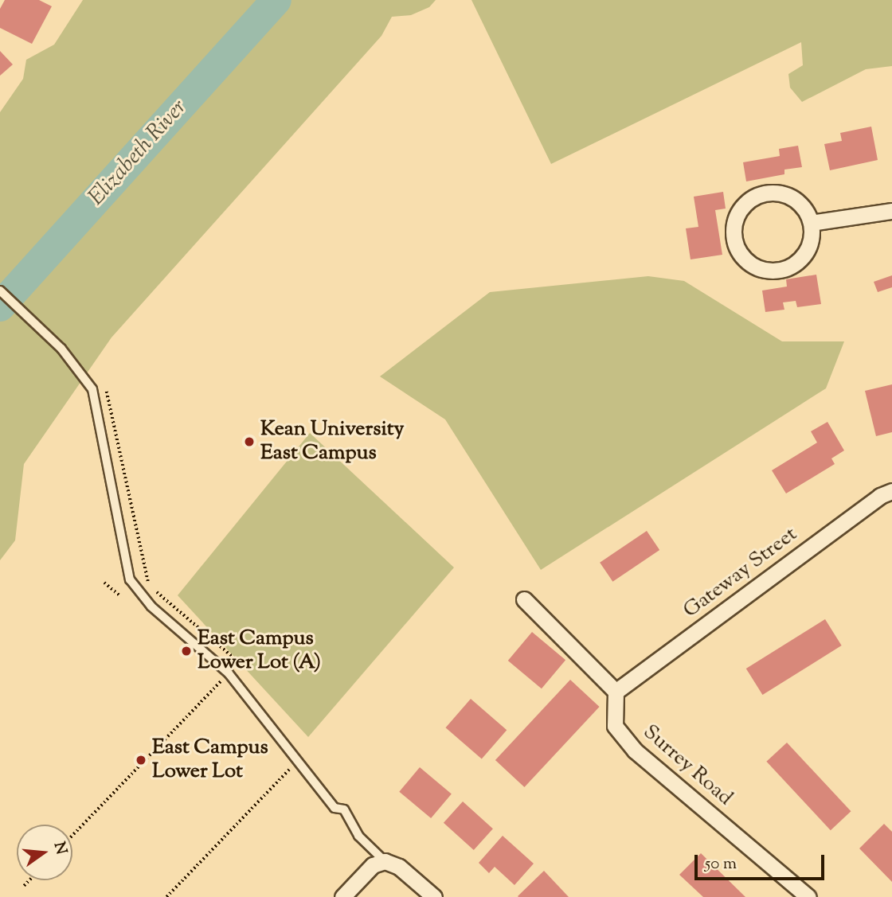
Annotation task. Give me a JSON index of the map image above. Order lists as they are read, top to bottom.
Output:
{
  "streets": {
    "street": ["Gateway Street", "Surrey Road"]
  },
  "crossings": [
    ["Gateway Street", "Surrey Road"]
  ],
  "water": ["Elizabeth River"],
  "places": ["Kean University East Campus", "East Campus Lower Lot (A)", "East Campus Lower Lot"],
  "scale_bar": "50 m",
  "north": "right"
}
